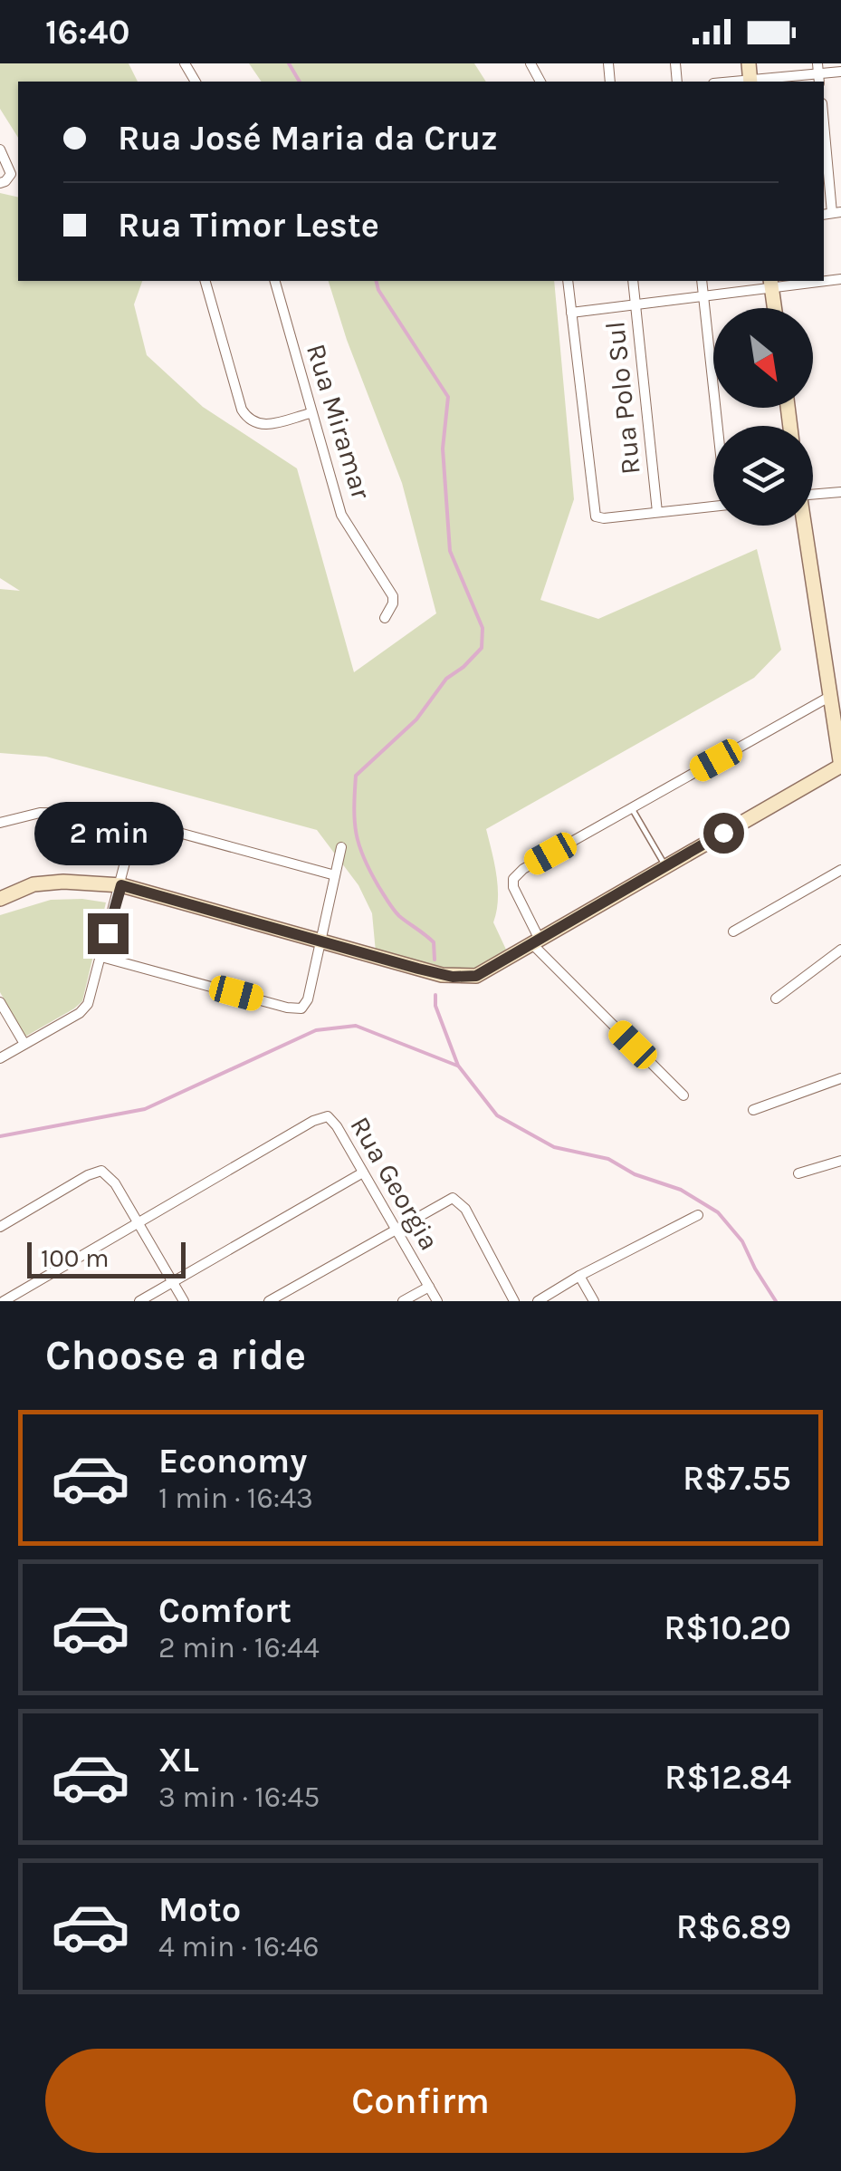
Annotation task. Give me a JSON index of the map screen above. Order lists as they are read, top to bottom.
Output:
{
  "streets": {
    "street": ["Rua Polo Sul", "Rua Miramar", "Rua Georgia"]
  },
  "scale_bar": "100 m",
  "north": "bottom right",
  "page": {
    "status": "16:40",
    "banner": ["Rua José Maria da Cruz", "Rua Timor Leste"],
    "bubble": "2 min",
    "scale": "100 m",
    "heading": "Choose a ride",
    "list": [
      {
        "name": "Economy",
        "note": "1 min · 16:43",
        "value": "R$7.55"
      },
      {
        "name": "Comfort",
        "note": "2 min · 16:44",
        "value": "R$10.20"
      },
      {
        "name": "XL",
        "note": "3 min · 16:45",
        "value": "R$12.84"
      },
      {
        "name": "Moto",
        "note": "4 min · 16:46",
        "value": "R$6.89"
      }
    ],
    "buttons": "Confirm"
  }
}
